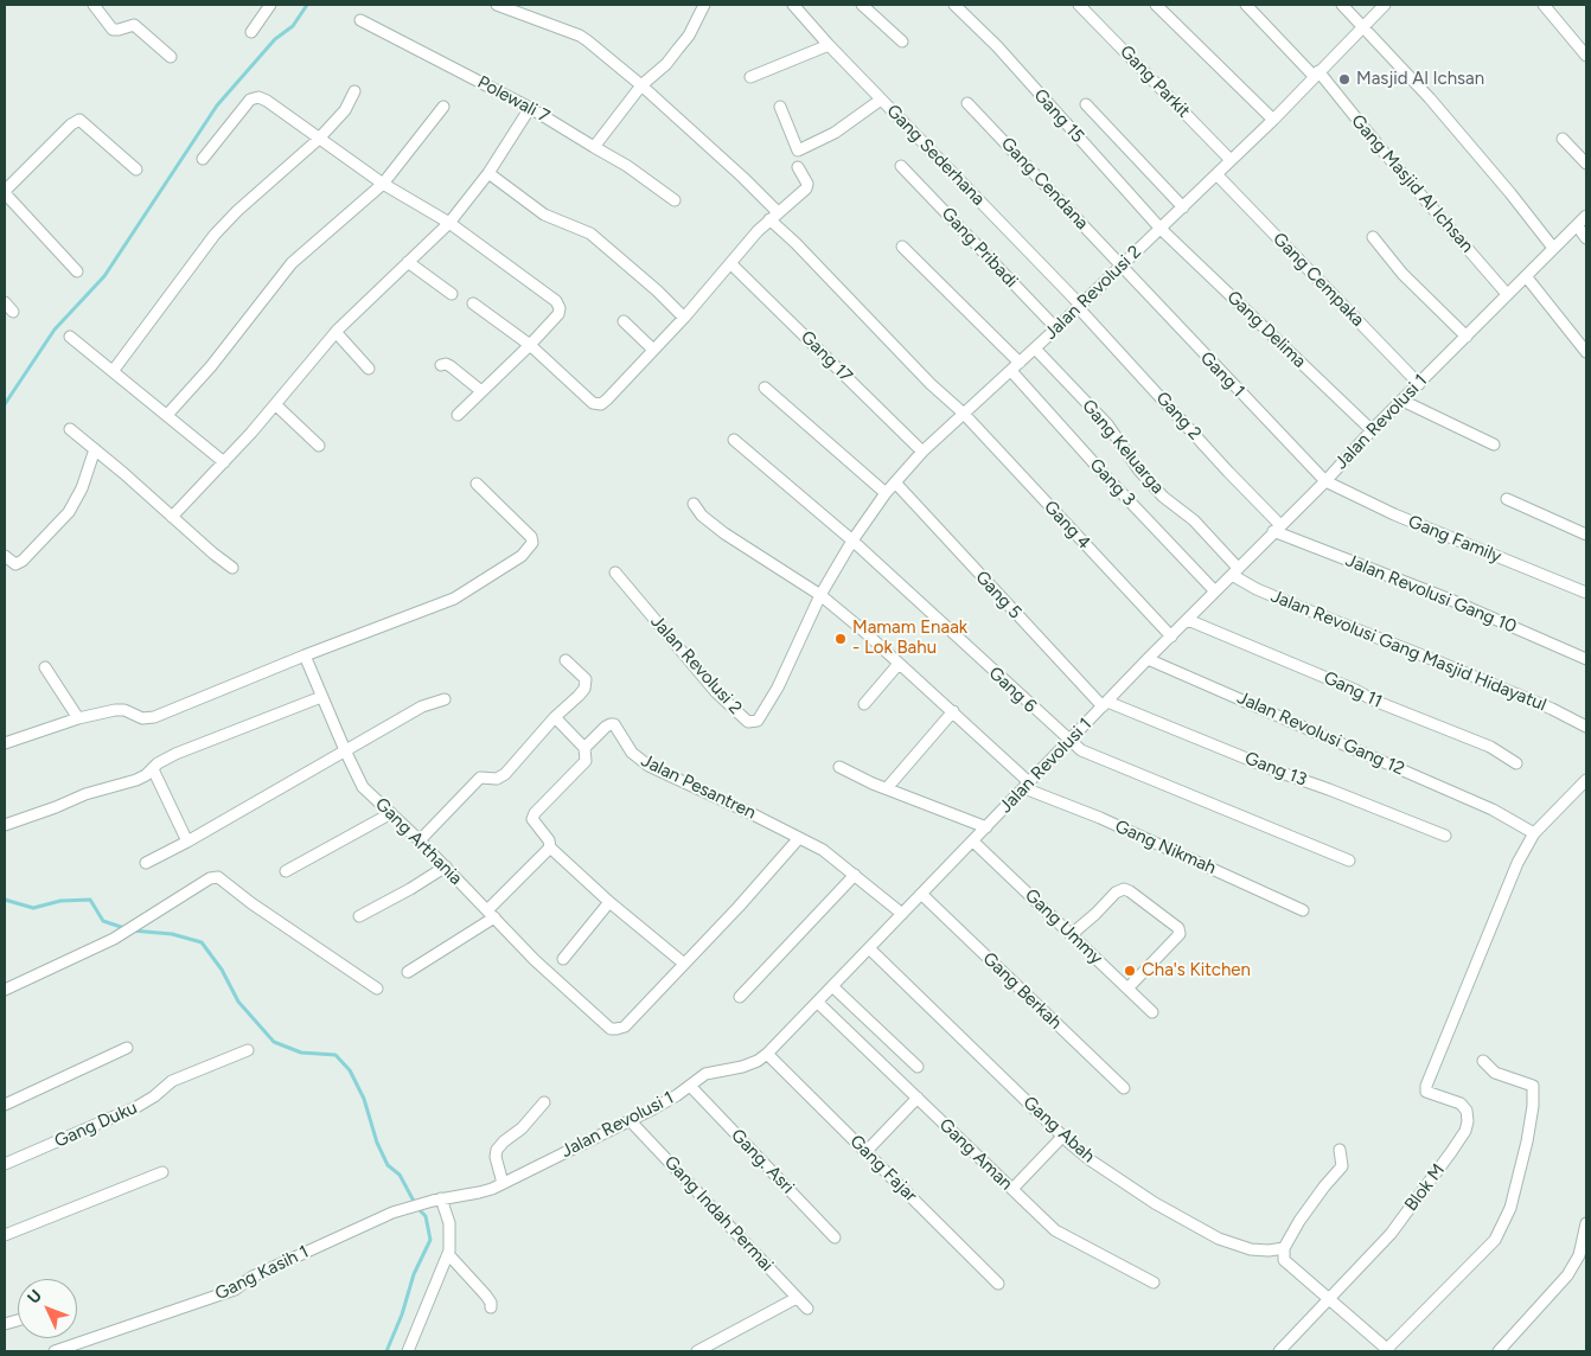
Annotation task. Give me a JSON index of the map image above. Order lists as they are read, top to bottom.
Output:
{
  "streets": {
    "street": [
      "Gang Parkit",
      "Polewali 7",
      "Gang 15",
      "Gang Sederhana",
      "Gang Cendana",
      "Gang Masjid Al Ichsan",
      "Gang Pribadi",
      "Gang Cempaka",
      "Jalan Revolusi 2",
      "Gang Delima",
      "Gang 17",
      "Gang 1",
      "Gang 2",
      "Jalan Revolusi 1",
      "Gang Keluarga",
      "Gang 3",
      "Gang 4",
      "Gang Family",
      "Jalan Revolusi Gang 10",
      "Gang 5",
      "Jalan Revolusi Gang Masjid Hidayatul",
      "Gang 6",
      "Gang 11",
      "Jalan Revolusi Gang 12",
      "Gang 13",
      "Jalan Pesantren",
      "Gang Arthania",
      "Gang Nikmah",
      "Gang Ummy",
      "Gang Berkah",
      "Gang Duku",
      "Gang Abah",
      "Gang Aman",
      "Gang. Asri",
      "Gang Fajar",
      "Blok M",
      "Gang Indah Permai",
      "Gang Kasih 1"
    ]
  },
  "crossings": [
    ["Gang Parkit", "Jalan Revolusi 2"],
    ["Gang 15", "Jalan Revolusi 2"],
    ["Gang 15", "Gang Delima"],
    ["Gang Sederhana", "Jalan Revolusi 2"],
    ["Gang Sederhana", "Gang 2"],
    ["Gang Cendana", "Jalan Revolusi 2"],
    ["Gang Cendana", "Gang 1"],
    ["Gang Masjid Al Ichsan", "Jalan Revolusi 2"],
    ["Gang Masjid Al Ichsan", "Jalan Revolusi 1"],
    ["Gang Pribadi", "Jalan Revolusi 2"],
    ["Gang Cempaka", "Jalan Revolusi 2"],
    ["Gang Cempaka", "Jalan Revolusi 1"],
    ["Jalan Revolusi 2", "Gang Delima"],
    ["Jalan Revolusi 2", "Gang 17"],
    ["Jalan Revolusi 2", "Gang 1"],
    ["Jalan Revolusi 2", "Gang 2"],
    ["Jalan Revolusi 2", "Gang Keluarga"],
    ["Jalan Revolusi 2", "Gang 3"],
    ["Jalan Revolusi 2", "Gang 4"],
    ["Jalan Revolusi 2", "Gang 5"],
    ["Jalan Revolusi 2", "Gang 6"],
    ["Gang Delima", "Jalan Revolusi 1"],
    ["Gang 1", "Jalan Revolusi 1"],
    ["Gang 1", "Gang Family"],
    ["Gang 2", "Jalan Revolusi 1"],
    ["Gang 2", "Jalan Revolusi Gang 10"],
    ["Jalan Revolusi 1", "Gang Keluarga"],
    ["Jalan Revolusi 1", "Gang 3"],
    ["Jalan Revolusi 1", "Gang 4"],
    ["Jalan Revolusi 1", "Gang Family"],
    ["Jalan Revolusi 1", "Jalan Revolusi Gang 10"],
    ["Jalan Revolusi 1", "Gang 5"],
    ["Jalan Revolusi 1", "Jalan Revolusi Gang Masjid Hidayatul"],
    ["Jalan Revolusi 1", "Gang 6"],
    ["Jalan Revolusi 1", "Gang 11"],
    ["Jalan Revolusi 1", "Jalan Revolusi Gang 12"],
    ["Jalan Revolusi 1", "Gang 13"],
    ["Jalan Revolusi 1", "Gang Nikmah"],
    ["Jalan Revolusi 1", "Gang Ummy"],
    ["Jalan Revolusi 1", "Gang Berkah"],
    ["Jalan Revolusi 1", "Gang Abah"],
    ["Jalan Revolusi 1", "Gang Aman"],
    ["Jalan Revolusi 1", "Gang. Asri"],
    ["Jalan Revolusi 1", "Gang Fajar"],
    ["Jalan Revolusi 1", "Gang Indah Permai"],
    ["Jalan Revolusi 1", "Gang Kasih 1"],
    ["Gang Keluarga", "Jalan Revolusi Gang Masjid Hidayatul"],
    ["Gang 5", "Gang 13"],
    ["Jalan Revolusi Gang 12", "Blok M"],
    ["Jalan Pesantren", "Gang Arthania"]
  ],
  "places": ["Masjid Al Ichsan", "Mamam Enaak - Lok Bahu", "Cha's Kitchen"],
  "north": "top left"
}
